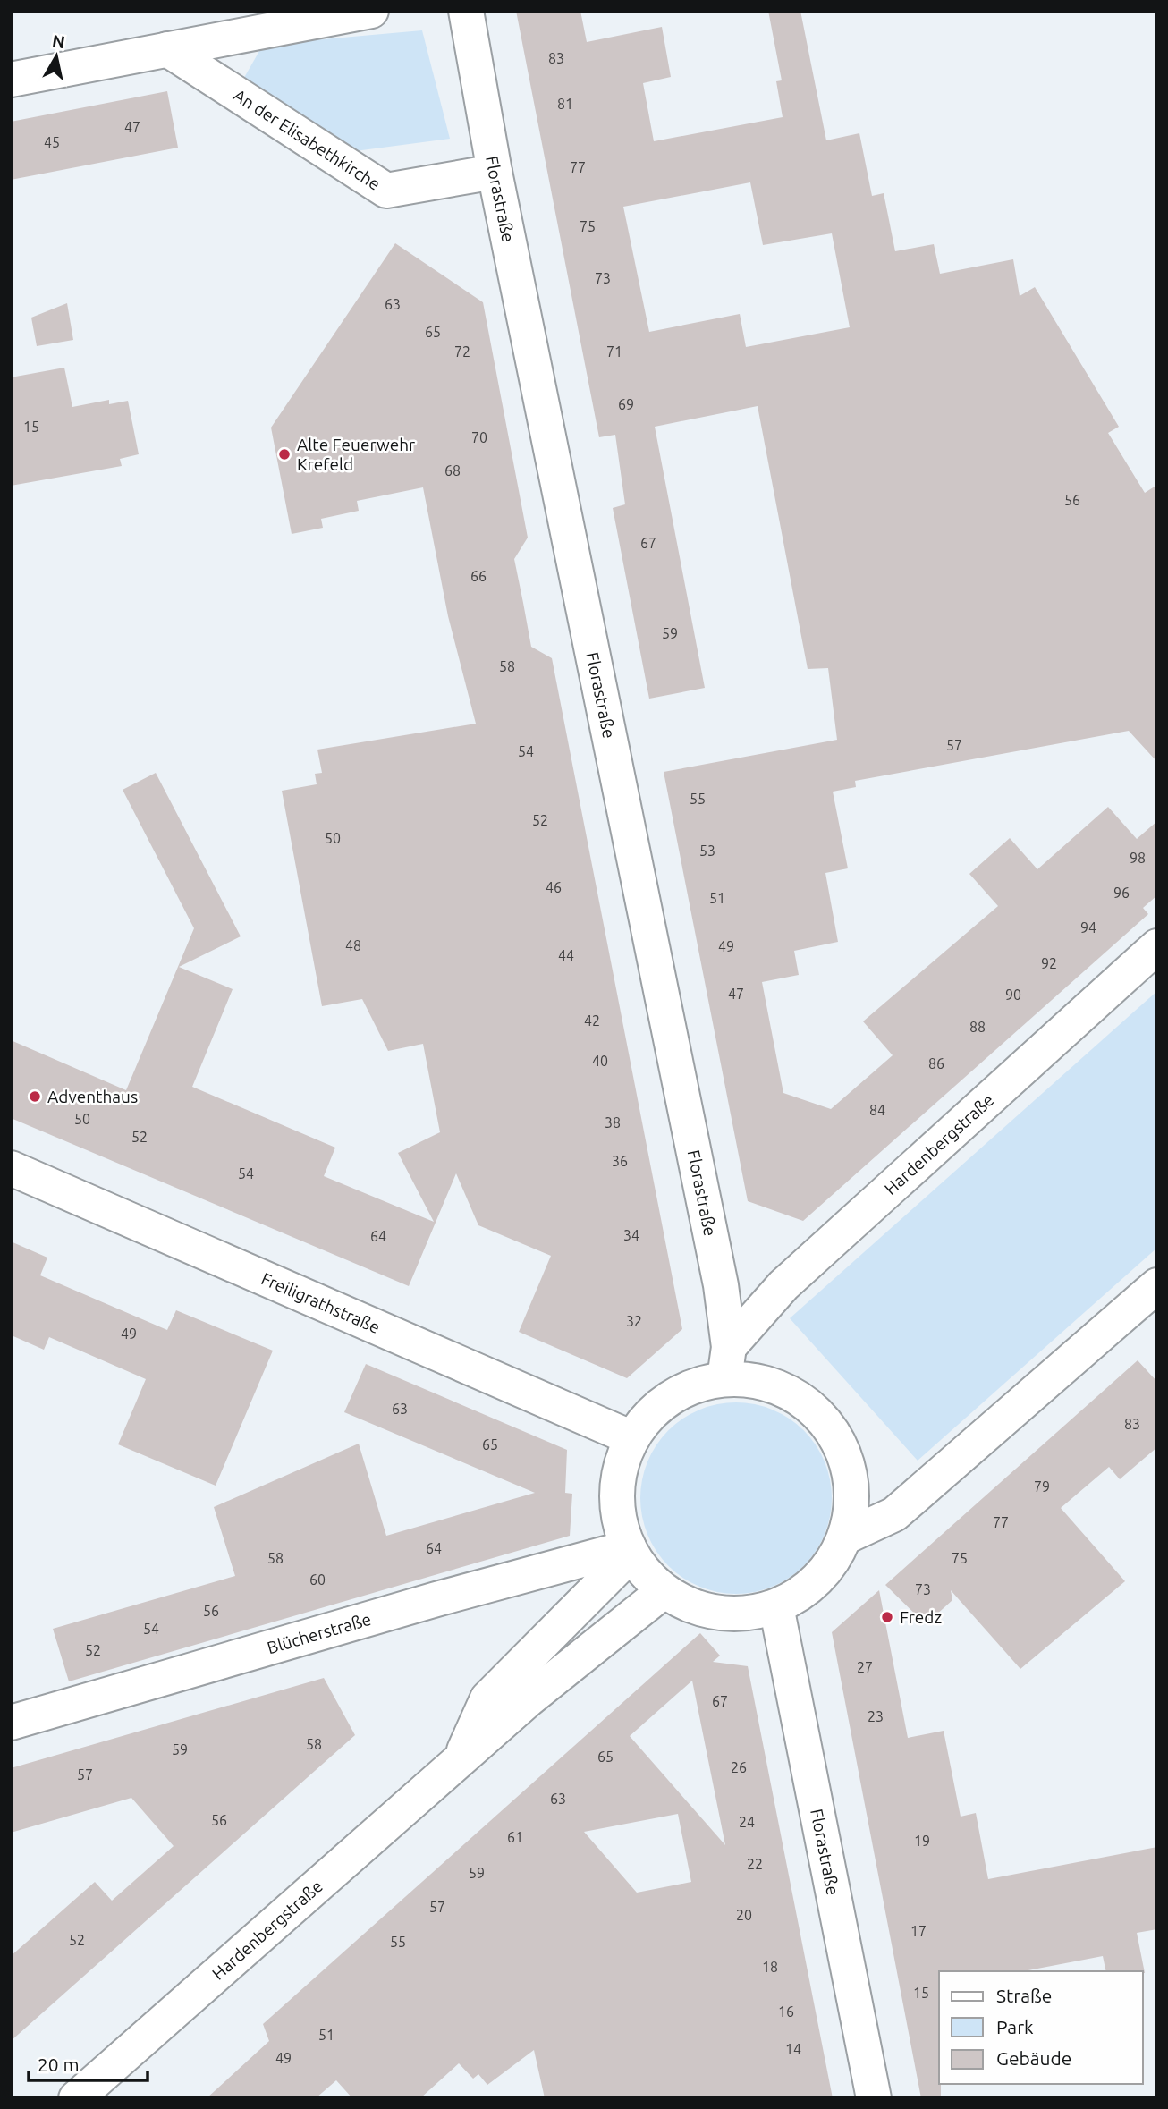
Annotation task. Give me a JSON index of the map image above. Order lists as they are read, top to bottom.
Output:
{
  "streets": {
    "street": [
      "An der Elisabethkirche",
      "Florastraße",
      "Hardenbergstraße",
      "Freiligrathstraße",
      "Blücherstraße"
    ]
  },
  "crossings": [
    ["An der Elisabethkirche", "Florastraße"],
    ["Florastraße", "Hardenbergstraße"],
    ["Hardenbergstraße", "Blücherstraße"]
  ],
  "places": ["Alte Feuerwehr Krefeld", "Adventhaus", "Fredz"],
  "house_numbers": [
    "83",
    "81",
    "47",
    "45",
    "77",
    "75",
    "73",
    "63",
    "65",
    "72",
    "71",
    "69",
    "15",
    "70",
    "68",
    "56",
    "67",
    "66",
    "59",
    "58",
    "57",
    "54",
    "55",
    "52",
    "50",
    "53",
    "98",
    "46",
    "96",
    "51",
    "94",
    "48",
    "49",
    "44",
    "92",
    "47",
    "90",
    "42",
    "88",
    "40",
    "86",
    "84",
    "50",
    "38",
    "52",
    "36",
    "54",
    "34",
    "64",
    "32",
    "49",
    "63",
    "83",
    "65",
    "79",
    "77",
    "64",
    "58",
    "75",
    "60",
    "73",
    "56",
    "54",
    "52",
    "27",
    "67",
    "23",
    "58",
    "59",
    "65",
    "26",
    "57",
    "63",
    "56",
    "24",
    "61",
    "19",
    "22",
    "59",
    "57",
    "20",
    "17",
    "52",
    "55",
    "18",
    "15",
    "16",
    "51",
    "14",
    "49"
  ],
  "legend": ["Straße", "Park", "Gebäude"],
  "scale_bar": "20 m",
  "north": "top"
}
